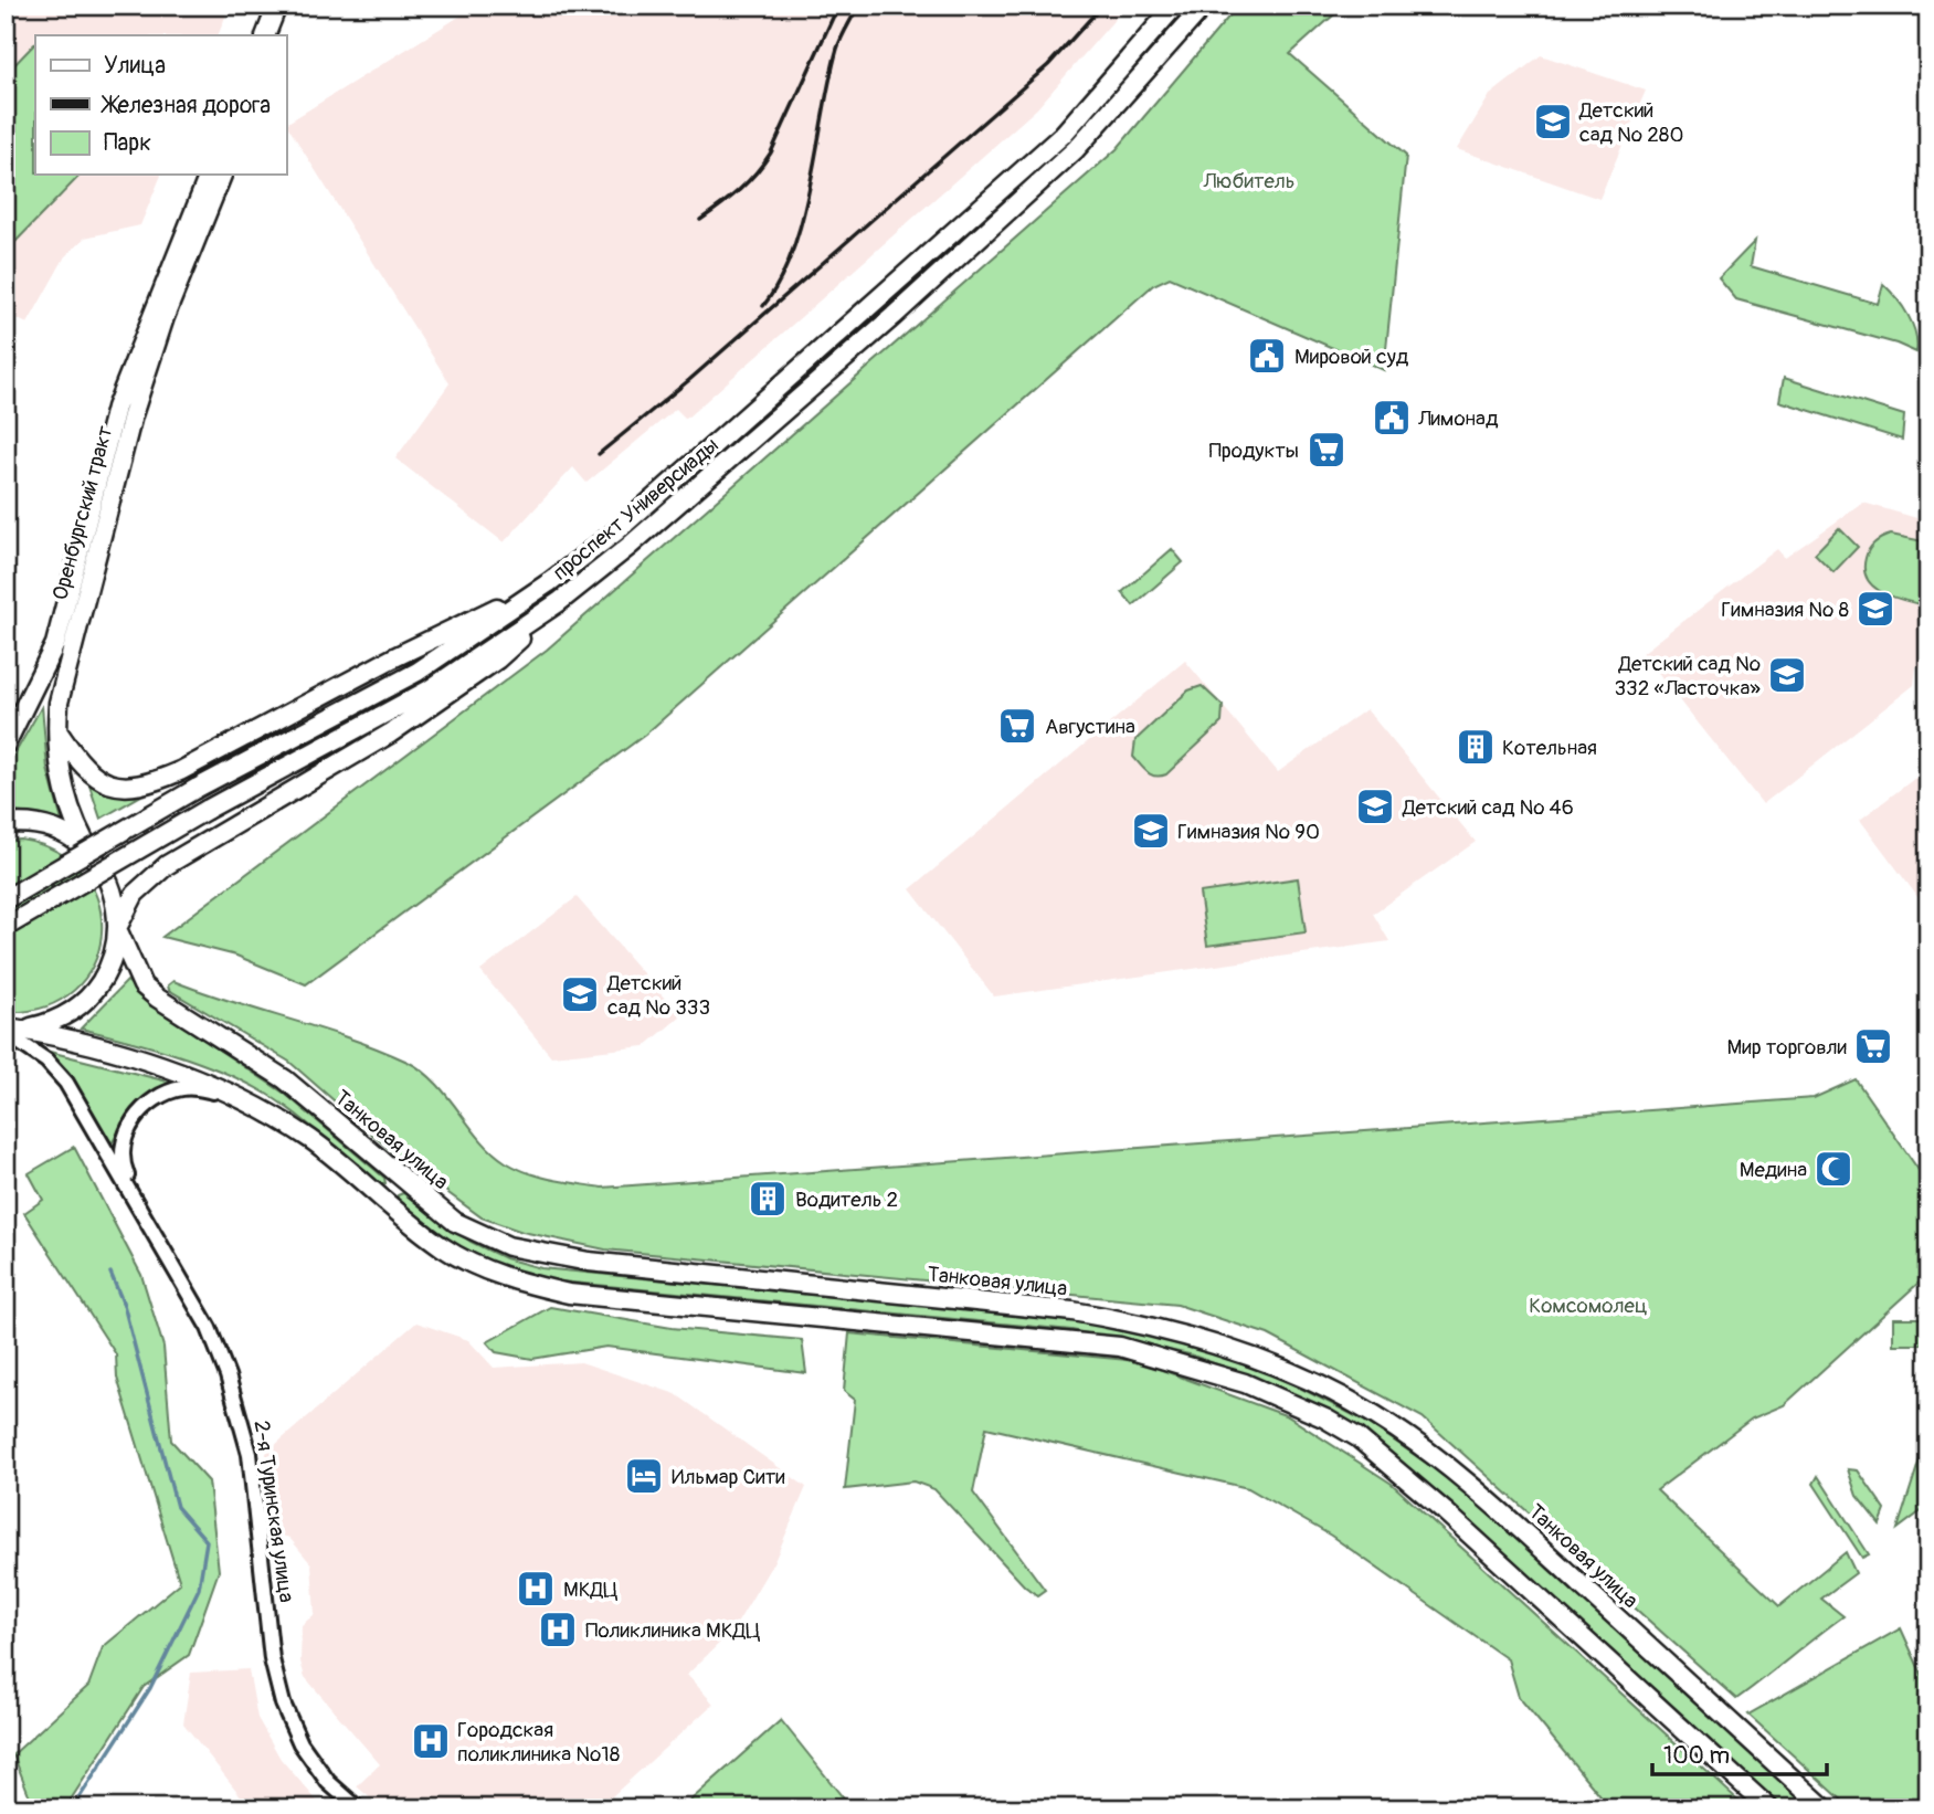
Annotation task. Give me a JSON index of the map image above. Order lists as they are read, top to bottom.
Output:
{
  "streets": {
    "main road": ["проспект Универсиады", "Оренбургский тракт", "Танковая улица"],
    "street": ["2-я Туринская улица"]
  },
  "crossings": [
    ["Оренбургский тракт", "Танковая улица"]
  ],
  "parks": ["Любитель", "Комсомолец"],
  "places": {
    "school or university": [
      "Детский сад № 280",
      "Гимназия № 8",
      "Детский сад № 332 «Ласточка»",
      "Детский сад № 46",
      "Гимназия № 90",
      "Детский сад № 333"
    ],
    "public building": ["Мировой суд", "Лимонад"],
    "supermarket": ["Продукты", "Августина", "Мир торговли"],
    "building": ["Котельная", "Водитель 2"],
    "mosque": ["Медина"],
    "hotel": ["Ильмар Сити"],
    "hospital": ["МКДЦ", "Поликлиника МКДЦ", "Городская поликлиника №18"]
  },
  "legend": ["Улица", "Железная дорога", "Парк"],
  "scale_bar": "100 m"
}
